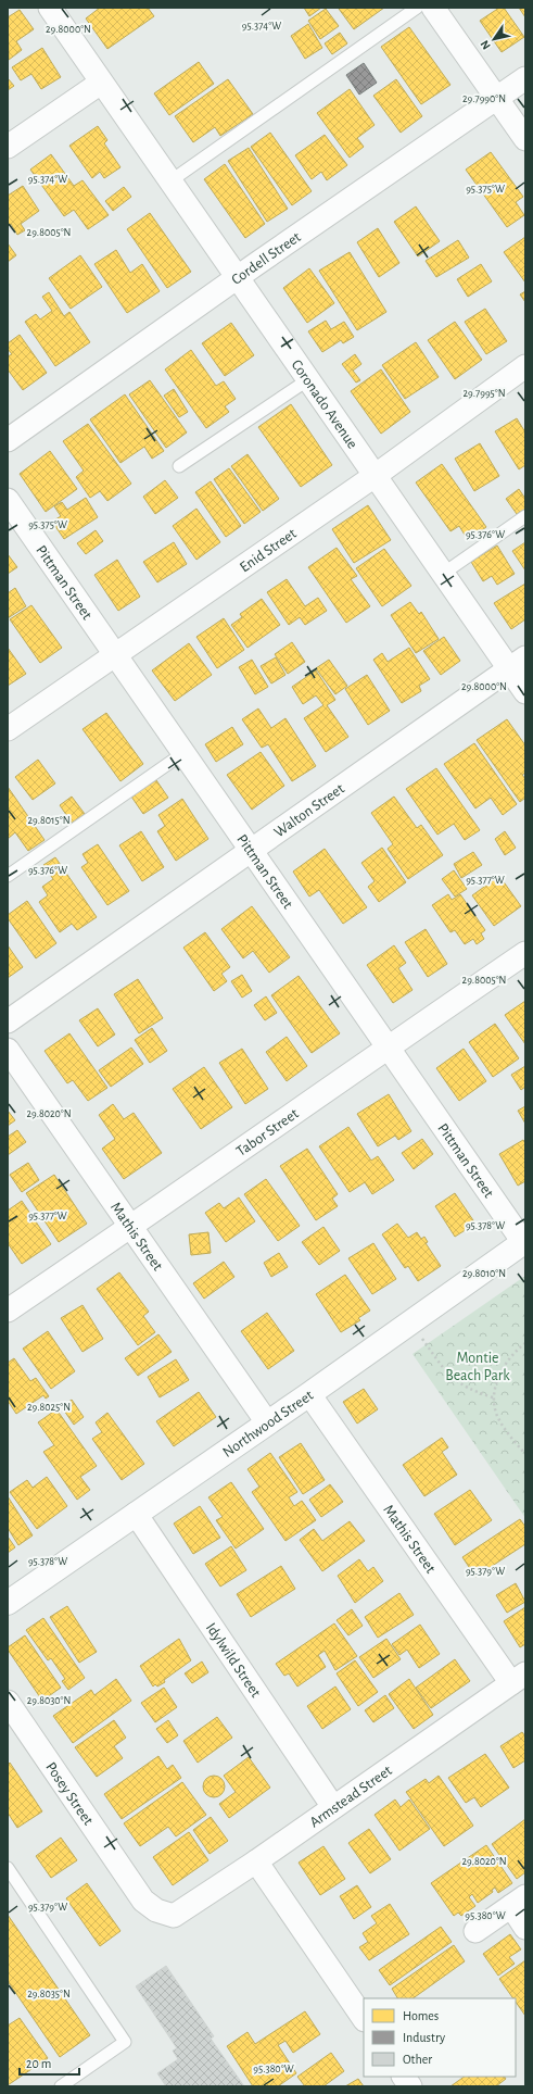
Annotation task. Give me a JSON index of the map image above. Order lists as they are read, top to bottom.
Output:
{
  "streets": {
    "street": [
      "Cordell Street",
      "Coronado Avenue",
      "Enid Street",
      "Pittman Street",
      "Walton Street",
      "Tabor Street",
      "Mathis Street",
      "Northwood Street",
      "Idylwild Street",
      "Posey Street",
      "Armstead Street"
    ]
  },
  "crossings": [
    ["Cordell Street", "Coronado Avenue"],
    ["Coronado Avenue", "Enid Street"],
    ["Coronado Avenue", "Walton Street"],
    ["Enid Street", "Pittman Street"],
    ["Pittman Street", "Walton Street"],
    ["Pittman Street", "Tabor Street"],
    ["Pittman Street", "Northwood Street"],
    ["Tabor Street", "Mathis Street"],
    ["Mathis Street", "Northwood Street"],
    ["Mathis Street", "Armstead Street"],
    ["Northwood Street", "Idylwild Street"],
    ["Idylwild Street", "Armstead Street"],
    ["Posey Street", "Armstead Street"]
  ],
  "parks": ["Montie Beach Park"],
  "legend": ["Homes", "Industry", "Other"],
  "scale_bar": "20 m",
  "north": "bottom left",
  "coordinates": [
    "95.374°W",
    "29.8000°N",
    "29.7990°N",
    "95.375°W",
    "29.8005°N",
    "29.7995°N",
    "95.376°W",
    "29.8015°N",
    "95.377°W",
    "29.8020°N",
    "95.378°W",
    "29.8010°N",
    "29.8025°N",
    "95.379°W",
    "29.8030°N",
    "95.380°W",
    "29.8035°N"
  ]
}
